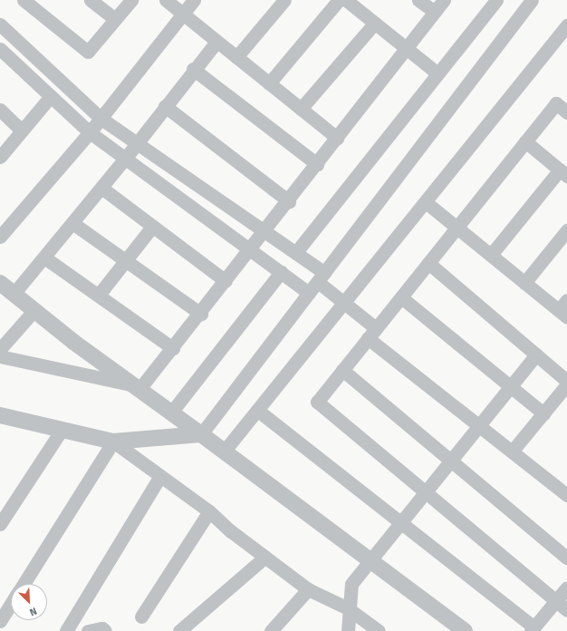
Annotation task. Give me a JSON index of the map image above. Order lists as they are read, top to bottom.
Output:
{
  "north": "bottom right"
}
